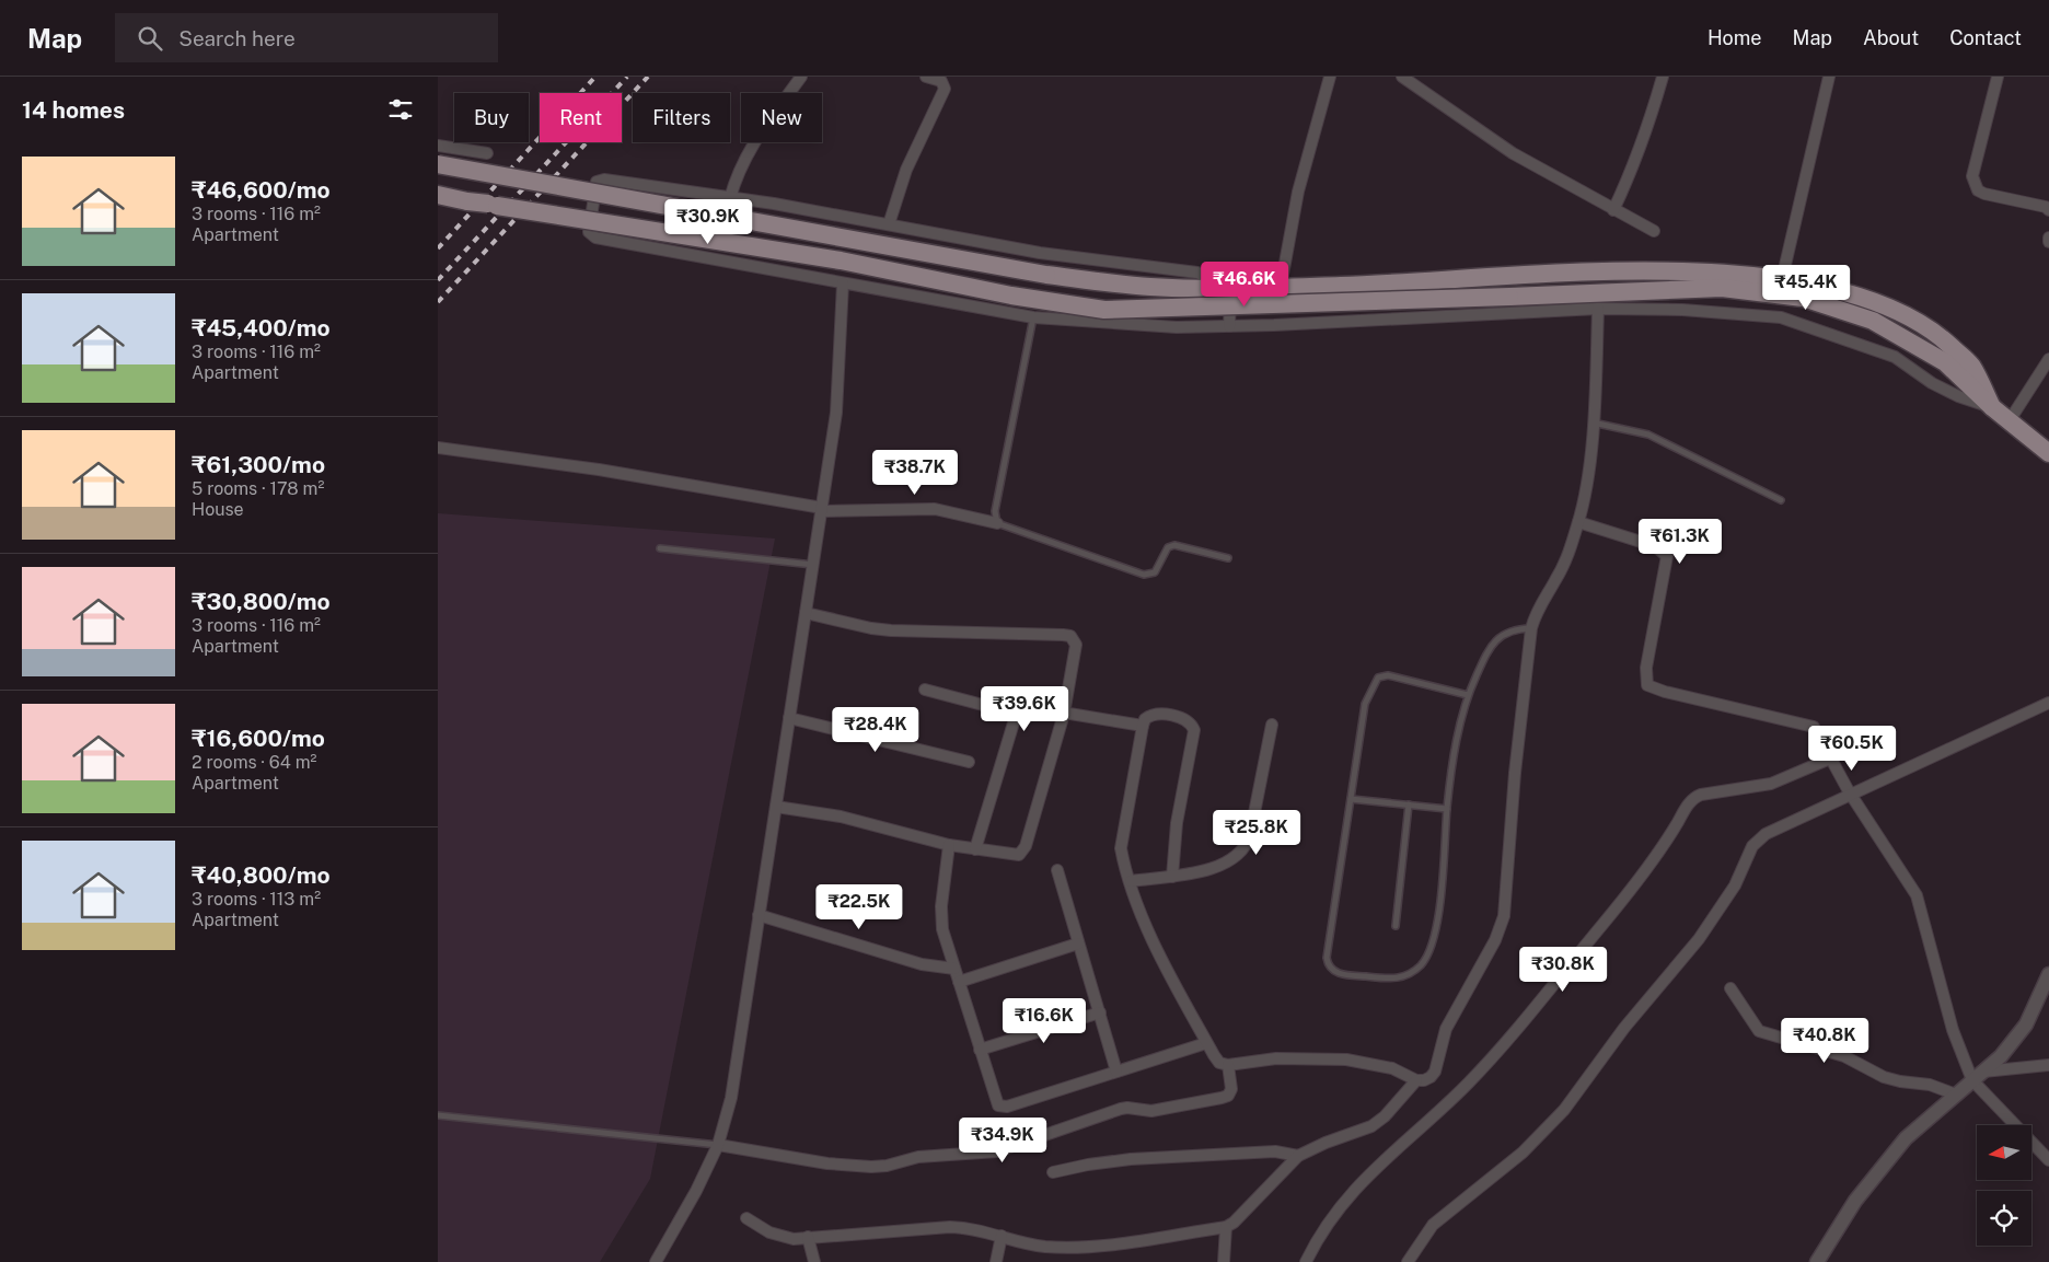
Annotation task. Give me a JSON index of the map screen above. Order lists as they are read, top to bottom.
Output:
{
  "north": "left",
  "page": {
    "header": "Map",
    "search": "Search here",
    "nav": [
      "Home",
      "Map",
      "About",
      "Contact"
    ],
    "heading": "14 homes",
    "chip": [
      "Buy",
      "Rent",
      "Filters",
      "New"
    ],
    "list": [
      {
        "name": "₹46,600/mo",
        "note": "3 rooms · 116 m² · Apartment"
      },
      {
        "name": "₹45,400/mo",
        "note": "3 rooms · 116 m² · Apartment"
      },
      {
        "name": "₹61,300/mo",
        "note": "5 rooms · 178 m² · House"
      },
      {
        "name": "₹30,800/mo",
        "note": "3 rooms · 116 m² · Apartment"
      },
      {
        "name": "₹16,600/mo",
        "note": "2 rooms · 64 m² · Apartment"
      },
      {
        "name": "₹40,800/mo",
        "note": "3 rooms · 113 m² · Apartment"
      }
    ],
    "price": [
      "₹30.9K",
      "₹46.6K",
      "₹45.4K",
      "₹38.7K",
      "₹61.3K",
      "₹39.6K",
      "₹28.4K",
      "₹60.5K",
      "₹25.8K",
      "₹22.5K",
      "₹30.8K",
      "₹16.6K",
      "₹40.8K",
      "₹34.9K"
    ]
  }
}
